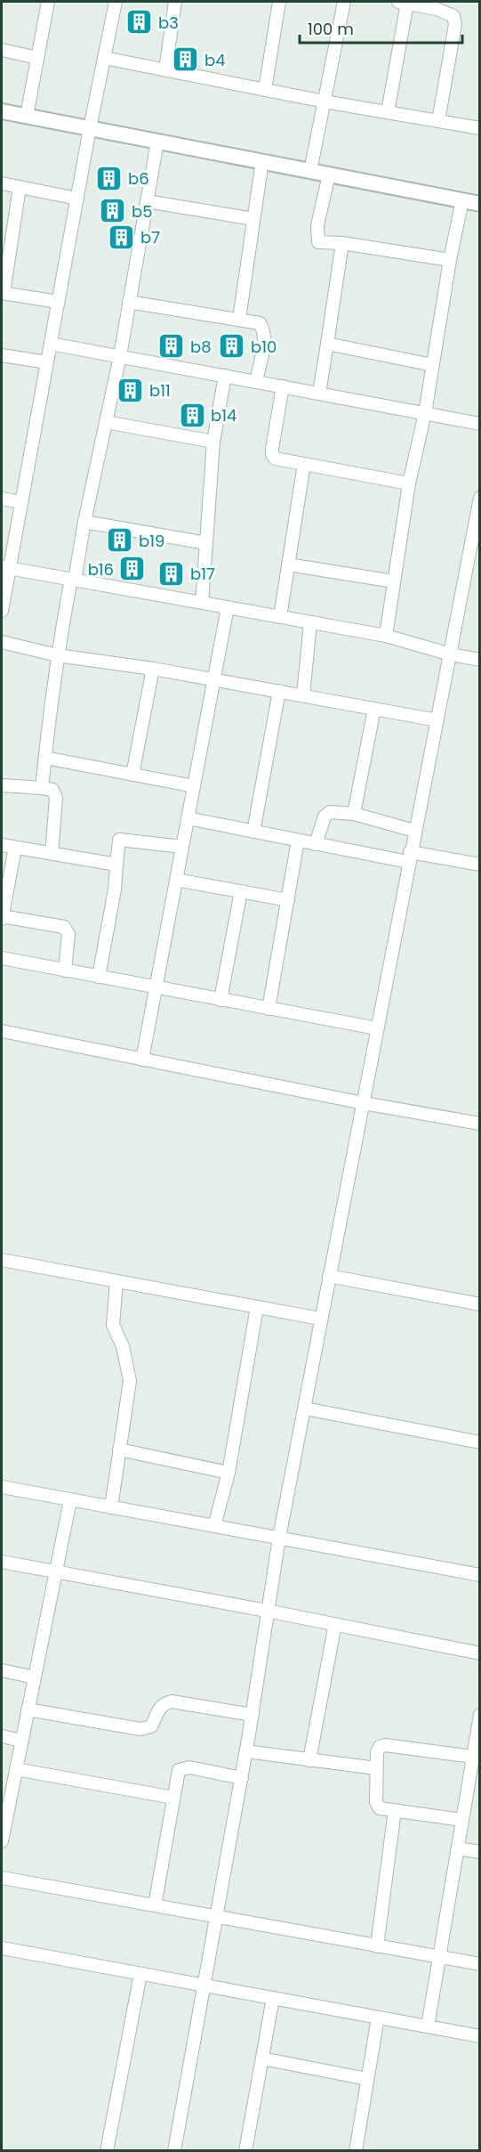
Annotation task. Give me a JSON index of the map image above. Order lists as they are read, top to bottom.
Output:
{
  "places": {
    "building": [
      "b3",
      "b4",
      "b6",
      "b5",
      "b7",
      "b8",
      "b10",
      "b11",
      "b14",
      "b19",
      "b16",
      "b17"
    ]
  },
  "scale_bar": "100 m"
}
